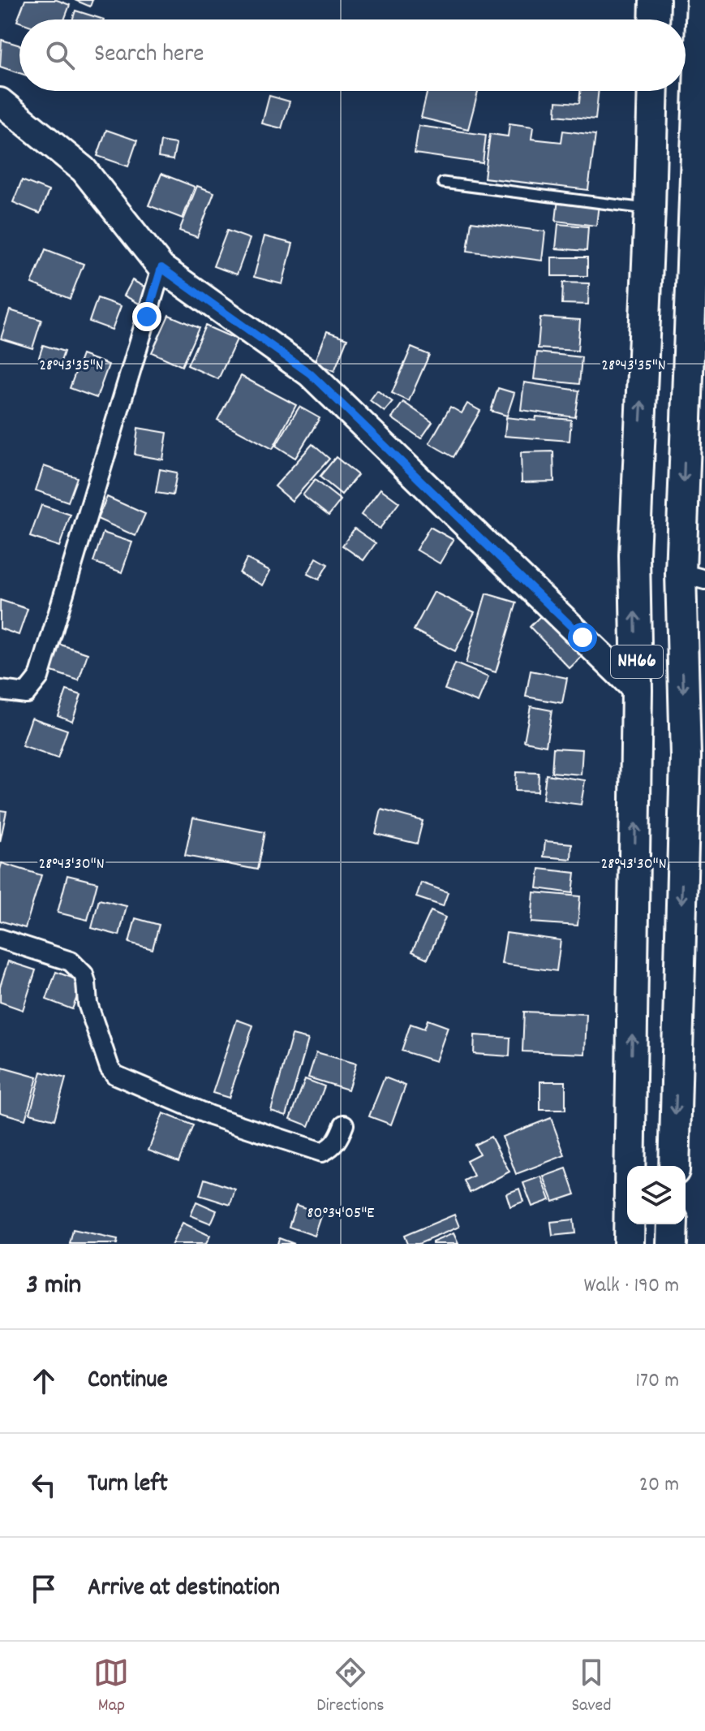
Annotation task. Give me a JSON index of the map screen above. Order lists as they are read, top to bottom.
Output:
{
  "streets": {
    "highway": ["NH66"]
  },
  "page": {
    "search": "Search here",
    "heading": ["3 min", "Walk · 190 m"],
    "list": [
      ["Continue", "170 m"],
      ["Turn left", "20 m"],
      "Arrive at destination"
    ],
    "nav": ["Map", "Directions", "Saved"]
  },
  "coordinates": ["28°43'35\"N", "28°43'30\"N", "80°34'05\"E"]
}
